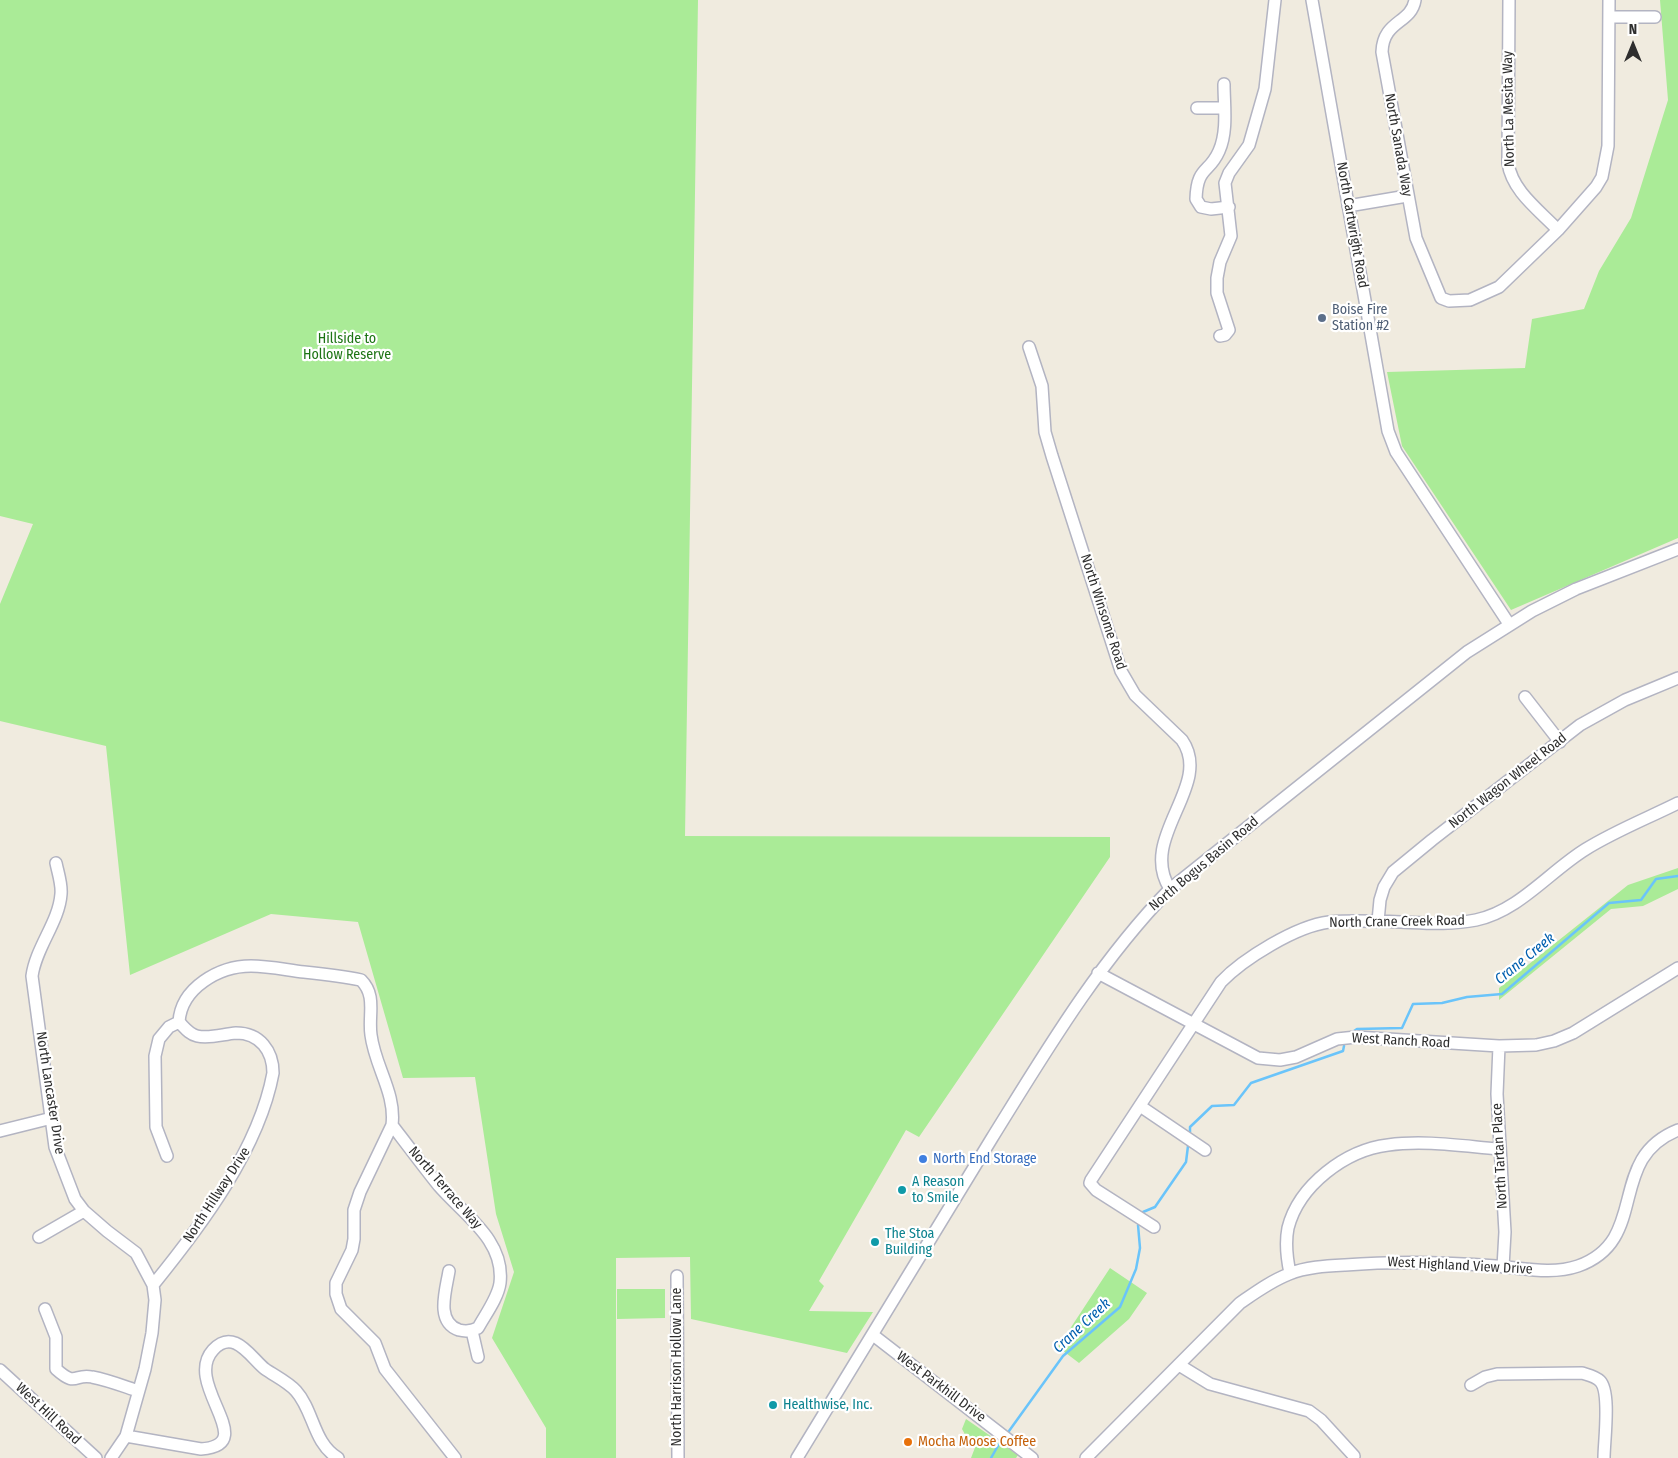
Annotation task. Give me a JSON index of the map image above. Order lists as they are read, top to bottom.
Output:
{
  "streets": {
    "street": [
      "North La Mesita Way",
      "North Sanada Way",
      "North Cartwright Road",
      "North Winsome Road",
      "North Wagon Wheel Road",
      "North Bogus Basin Road",
      "North Crane Creek Road",
      "West Ranch Road",
      "North Lancaster Drive",
      "North Tartan Place",
      "North Terrace Way",
      "North Hillway Drive",
      "West Highland View Drive",
      "North Harrison Hollow Lane",
      "West Parkhill Drive",
      "West Hill Road"
    ]
  },
  "crossings": [
    ["North La Mesita Way", "North Sanada Way"],
    ["North Cartwright Road", "North Bogus Basin Road"],
    ["North Winsome Road", "North Bogus Basin Road"],
    ["North Wagon Wheel Road", "North Crane Creek Road"],
    ["North Bogus Basin Road", "West Ranch Road"],
    ["North Bogus Basin Road", "West Parkhill Drive"],
    ["North Crane Creek Road", "West Ranch Road"],
    ["West Ranch Road", "North Tartan Place"],
    ["North Lancaster Drive", "North Hillway Drive"],
    ["North Tartan Place", "West Highland View Drive"]
  ],
  "water": ["Crane Creek"],
  "parks": ["Hillside to Hollow Reserve"],
  "places": [
    "Boise Fire Station #2",
    "North End Storage",
    "A Reason to Smile",
    "The Stoa Building",
    "Healthwise, Inc.",
    "Mocha Moose Coffee"
  ],
  "north": "top"
}
